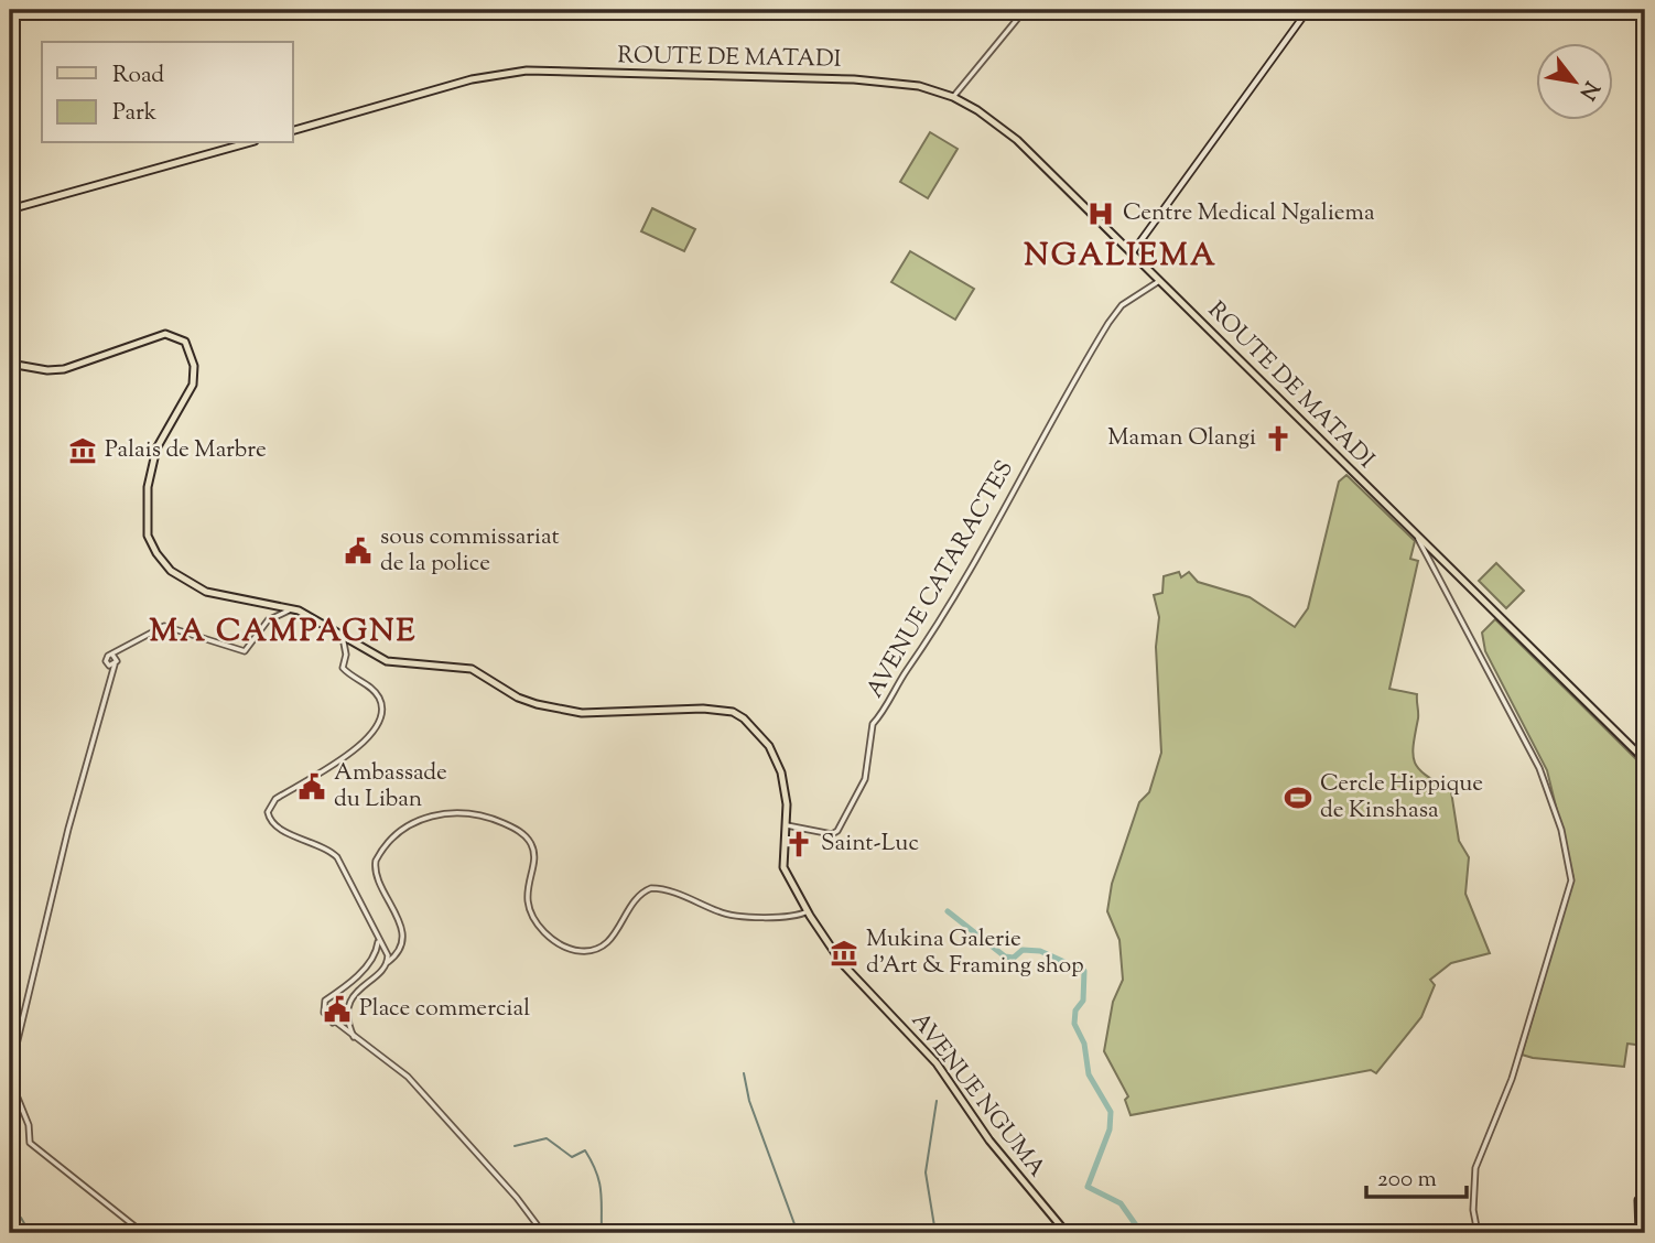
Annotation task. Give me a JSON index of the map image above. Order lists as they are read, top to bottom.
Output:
{
  "streets": {
    "main road": ["ROUTE DE MATADI", "AVENUE NGUMA"],
    "street": ["AVENUE CATARACTES"]
  },
  "crossings": [
    ["ROUTE DE MATADI", "AVENUE CATARACTES"],
    ["AVENUE CATARACTES", "AVENUE NGUMA"]
  ],
  "districts": ["NGALIEMA", "MA CAMPAGNE"],
  "places": {
    "hospital": ["Centre Medical Ngaliema"],
    "church": ["Maman Olangi", "Saint-Luc"],
    "museum": ["Palais de Marbre", "Mukina Galerie d'Art & Framing shop"],
    "public building": ["sous commissariat de la police", "Ambassade du Liban", "Place commercial"],
    "sports": ["Cercle Hippique de Kinshasa"]
  },
  "legend": ["Road", "Park"],
  "scale_bar": "200 m",
  "north": "bottom right"
}
